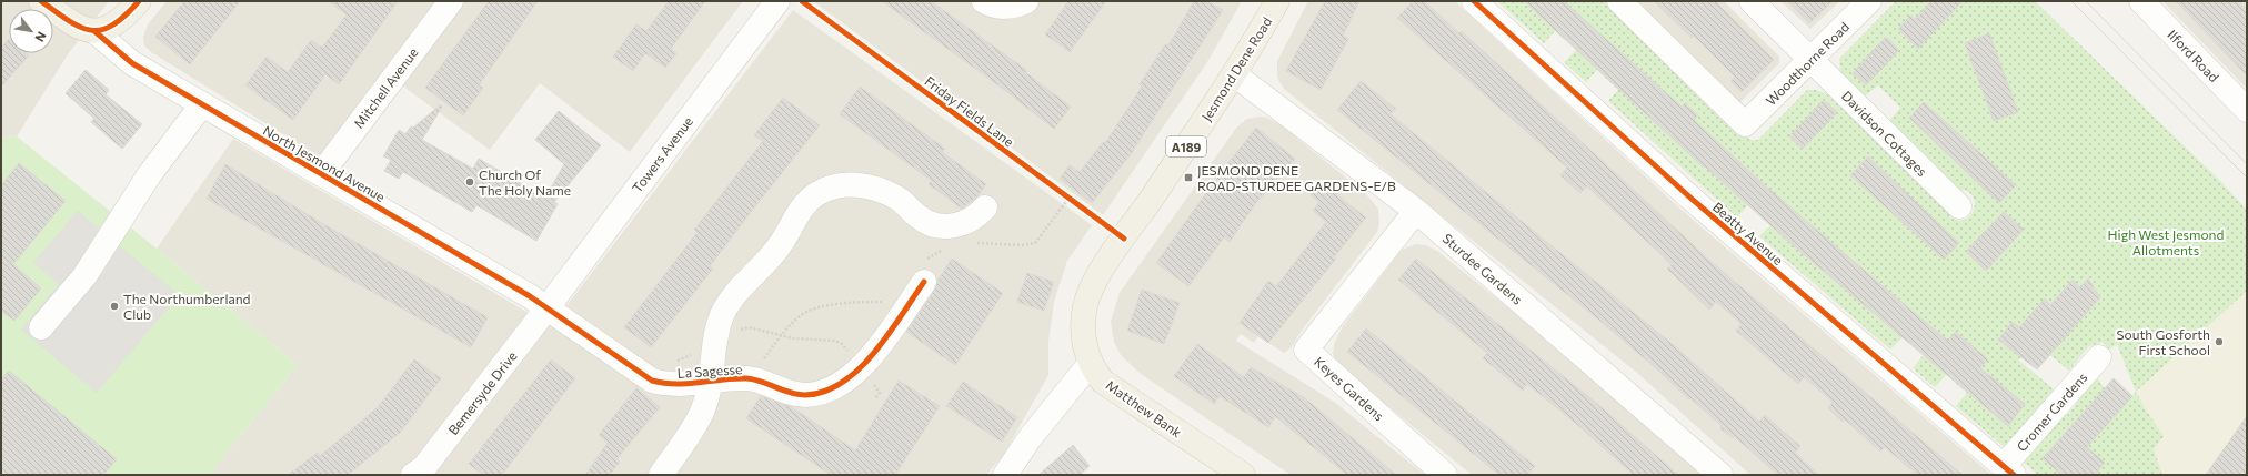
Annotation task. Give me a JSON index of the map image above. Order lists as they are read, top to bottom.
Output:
{
  "streets": {
    "main road": ["Jesmond Dene Road", "A189", "Matthew Bank"],
    "street": [
      "Ilford Road",
      "Woodthorne Road",
      "Mitchell Avenue",
      "Davidson Cottages",
      "Towers Avenue",
      "North Jesmond Avenue",
      "Beatty Avenue",
      "Sturdee Gardens",
      "La Sagesse",
      "Keyes Gardens",
      "Bemersyde Drive",
      "Cromer Gardens"
    ],
    "cycle path": ["Friday Fields Lane"]
  },
  "crossings": [
    ["Woodthorne Road", "Davidson Cottages"],
    ["Jesmond Dene Road", "Sturdee Gardens"],
    ["Jesmond Dene Road", "Matthew Bank"],
    ["Mitchell Avenue", "North Jesmond Avenue"],
    ["Towers Avenue", "North Jesmond Avenue"],
    ["Towers Avenue", "La Sagesse"],
    ["Towers Avenue", "Bemersyde Drive"],
    ["North Jesmond Avenue", "La Sagesse"],
    ["North Jesmond Avenue", "Bemersyde Drive"],
    ["Beatty Avenue", "Cromer Gardens"],
    ["Sturdee Gardens", "Keyes Gardens"],
    ["La Sagesse", "Bemersyde Drive"]
  ],
  "parks": ["High West Jesmond Allotments"],
  "places": {
    "transit": ["JESMOND DENE ROAD-STURDEE GARDENS-E/B"],
    "other": ["Church Of The Holy Name", "The Northumberland Club", "South Gosforth First School"]
  },
  "north": "bottom right"
}
